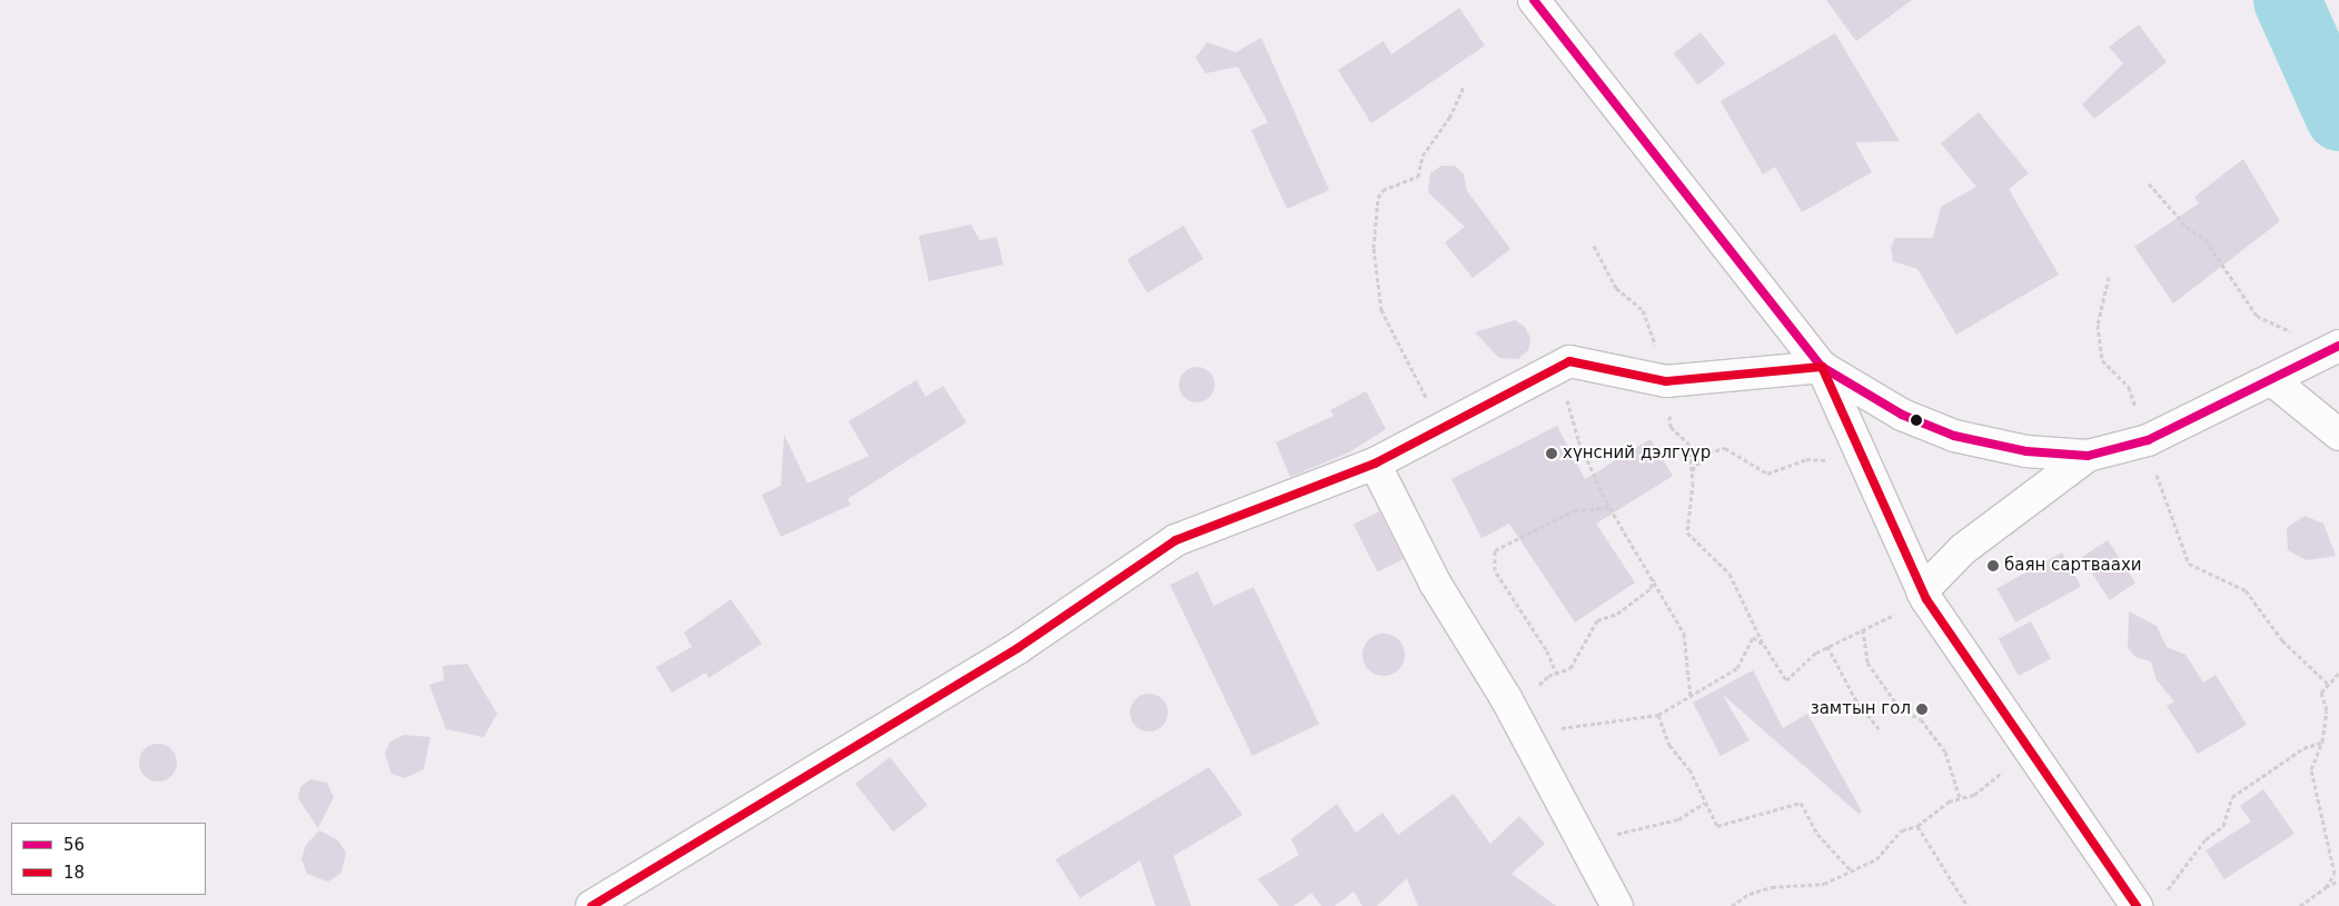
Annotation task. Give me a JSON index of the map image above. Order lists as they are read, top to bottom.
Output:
{
  "places": ["хүнсний дэлгүүр", "баян сартваахи", "замтын гол"],
  "lines": ["transit line 56", "transit line 18"],
  "legend": ["56", "18"]
}
